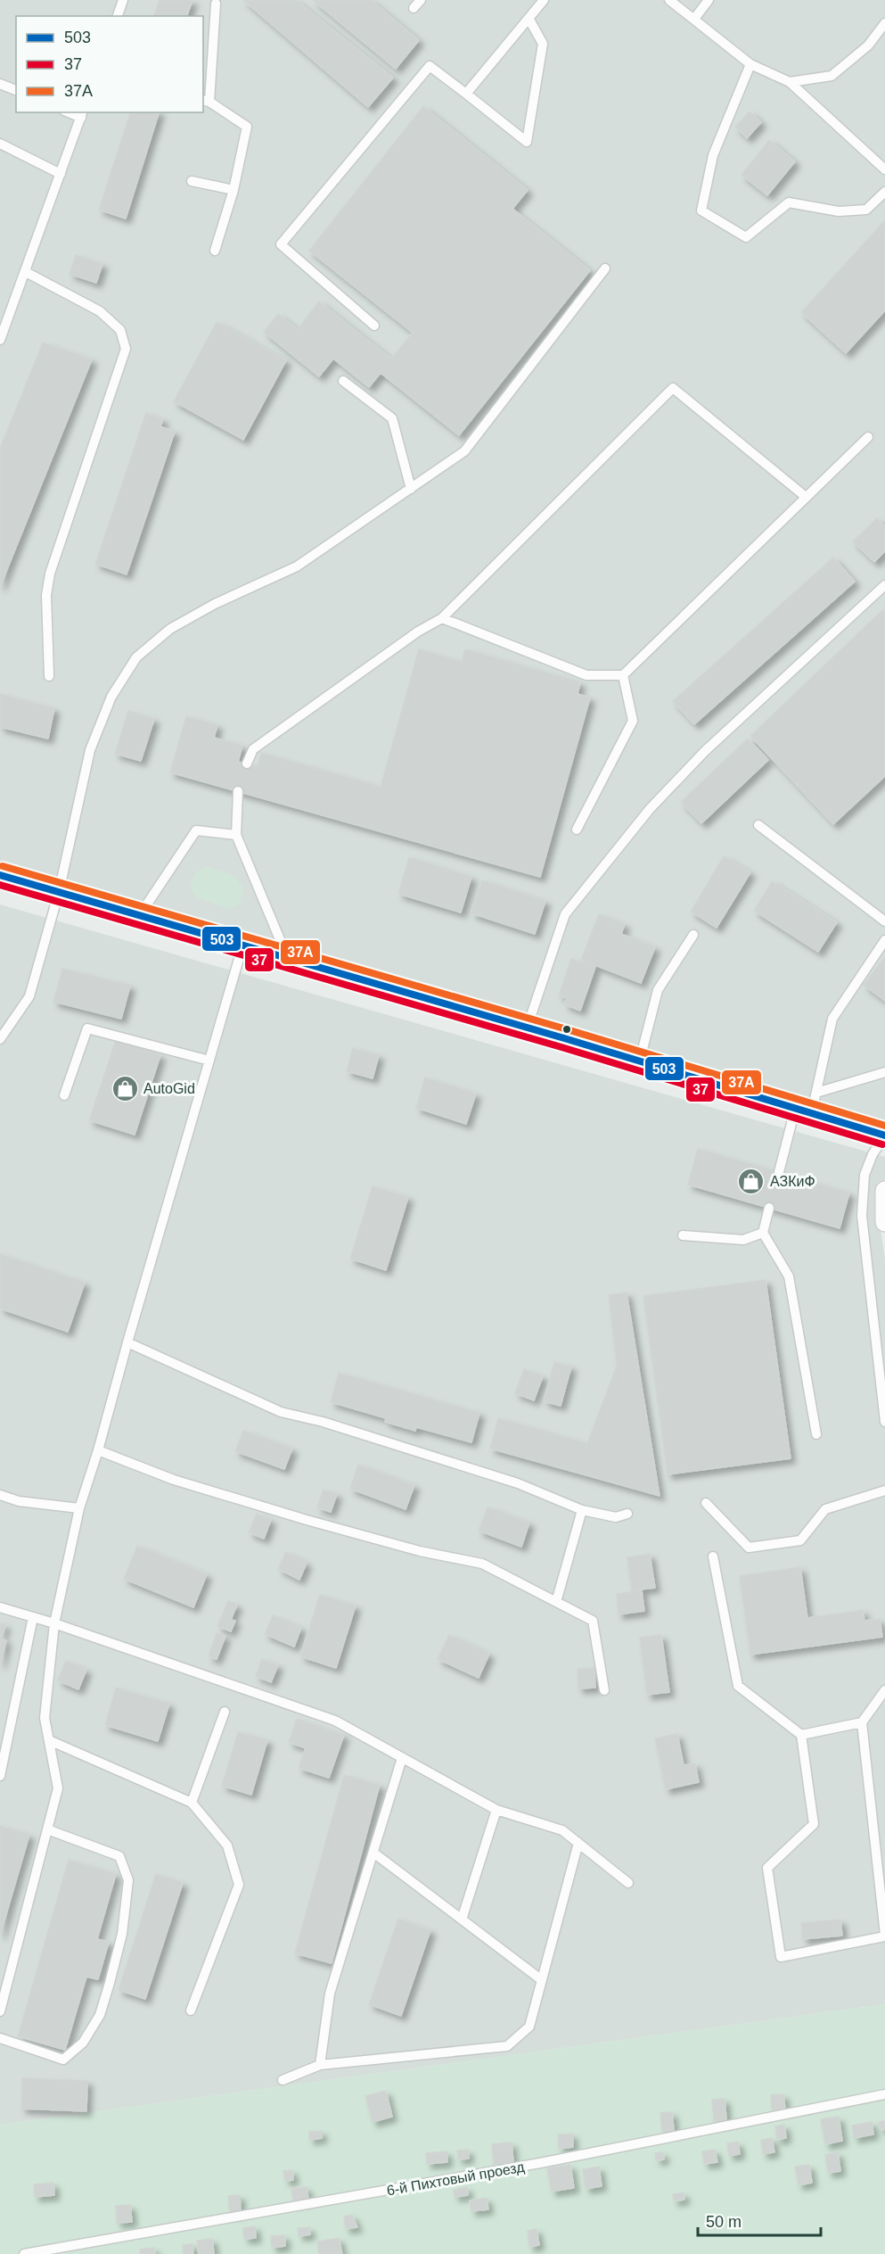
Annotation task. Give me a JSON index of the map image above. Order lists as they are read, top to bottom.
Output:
{
  "streets": {
    "lane": ["6-й Пихтовый проезд"]
  },
  "places": {
    "shop": ["AutoGid", "АЗКиФ"]
  },
  "lines": ["transit line 37А", "transit line 503", "transit line 37"],
  "legend": ["503", "37", "37А"],
  "scale_bar": "50 m"
}
